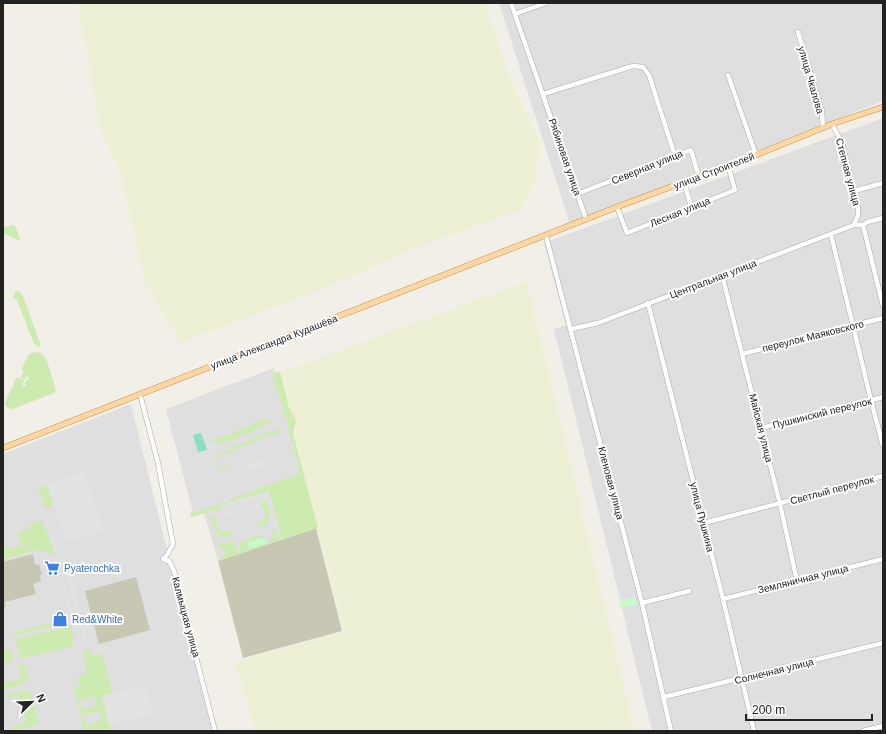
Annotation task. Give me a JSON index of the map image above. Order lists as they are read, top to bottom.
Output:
{
  "streets": {
    "main road": ["улица Строителей", "улица Александра Кудашёва"],
    "street": [
      "улица Чкалова",
      "Рябиновая улица",
      "Северная улица",
      "Степная улица",
      "Лесная улица",
      "Центральная улица",
      "переулок Маяковского",
      "Пушкинский переулок",
      "Майская улица",
      "Кленовая улица",
      "Светлый переулок",
      "улица Пушкина",
      "Земляничная улица",
      "Калмыцкая улица",
      "Солнечная улица"
    ]
  },
  "crossings": [
    ["улица Чкалова", "улица Строителей"],
    ["Рябиновая улица", "Северная улица"],
    ["Рябиновая улица", "улица Строителей"],
    ["Северная улица", "улица Строителей"],
    ["улица Строителей", "Степная улица"],
    ["улица Строителей", "Лесная улица"],
    ["улица Строителей", "улица Александра Кудашёва"],
    ["улица Строителей", "Кленовая улица"],
    ["Степная улица", "Центральная улица"],
    ["Центральная улица", "Майская улица"],
    ["Центральная улица", "Кленовая улица"],
    ["Центральная улица", "улица Пушкина"],
    ["переулок Маяковского", "Майская улица"],
    ["улица Александра Кудашёва", "Кленовая улица"],
    ["улица Александра Кудашёва", "Калмыцкая улица"],
    ["Пушкинский переулок", "Майская улица"],
    ["Майская улица", "Светлый переулок"],
    ["Майская улица", "Земляничная улица"],
    ["Кленовая улица", "Солнечная улица"],
    ["Светлый переулок", "улица Пушкина"],
    ["улица Пушкина", "Земляничная улица"],
    ["улица Пушкина", "Солнечная улица"]
  ],
  "places": {
    "supermarket": ["Pyaterochka"],
    "shop": ["Red&White"]
  },
  "scale_bar": "200 m",
  "north": "top right"
}
